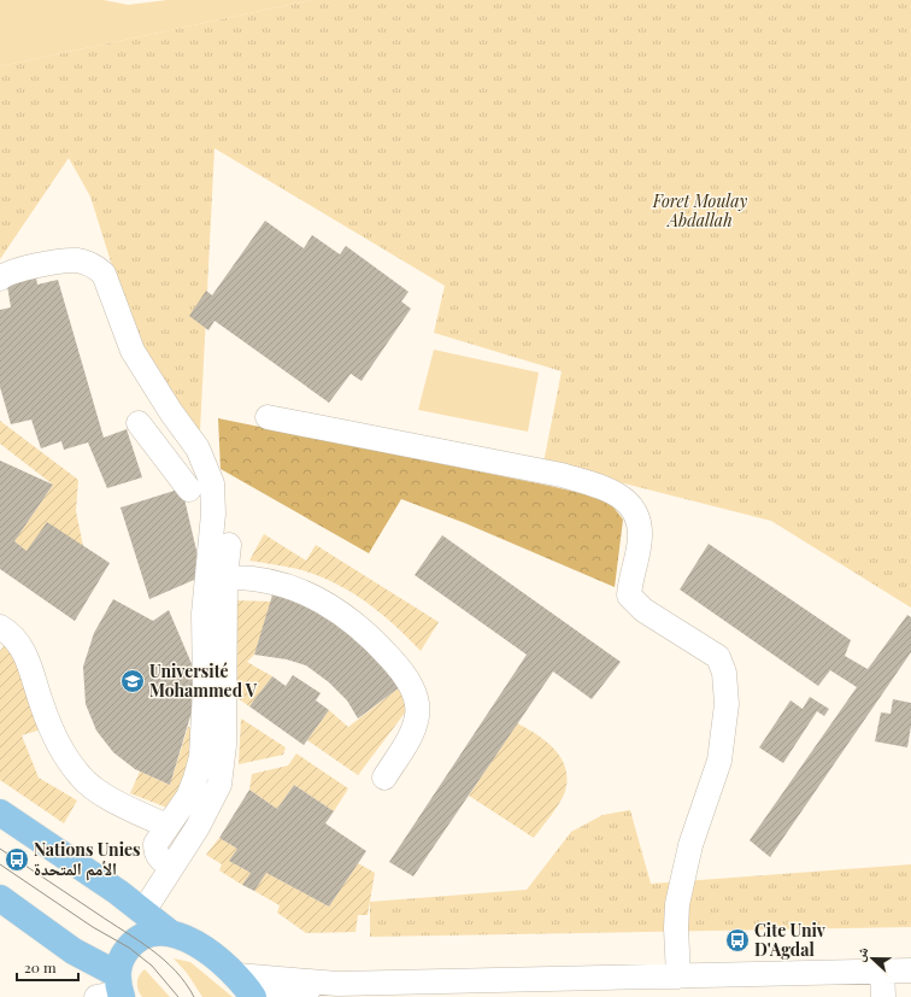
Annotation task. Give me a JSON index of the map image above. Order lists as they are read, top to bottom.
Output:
{
  "parks": ["Foret Moulay Abdallah"],
  "places": {
    "school or university": ["Université Mohammed V"],
    "bus stop": ["Nations Unies الأمم المتحدة", "Cite Univ D'Agdal"]
  },
  "scale_bar": "20 m",
  "north": "left"
}
